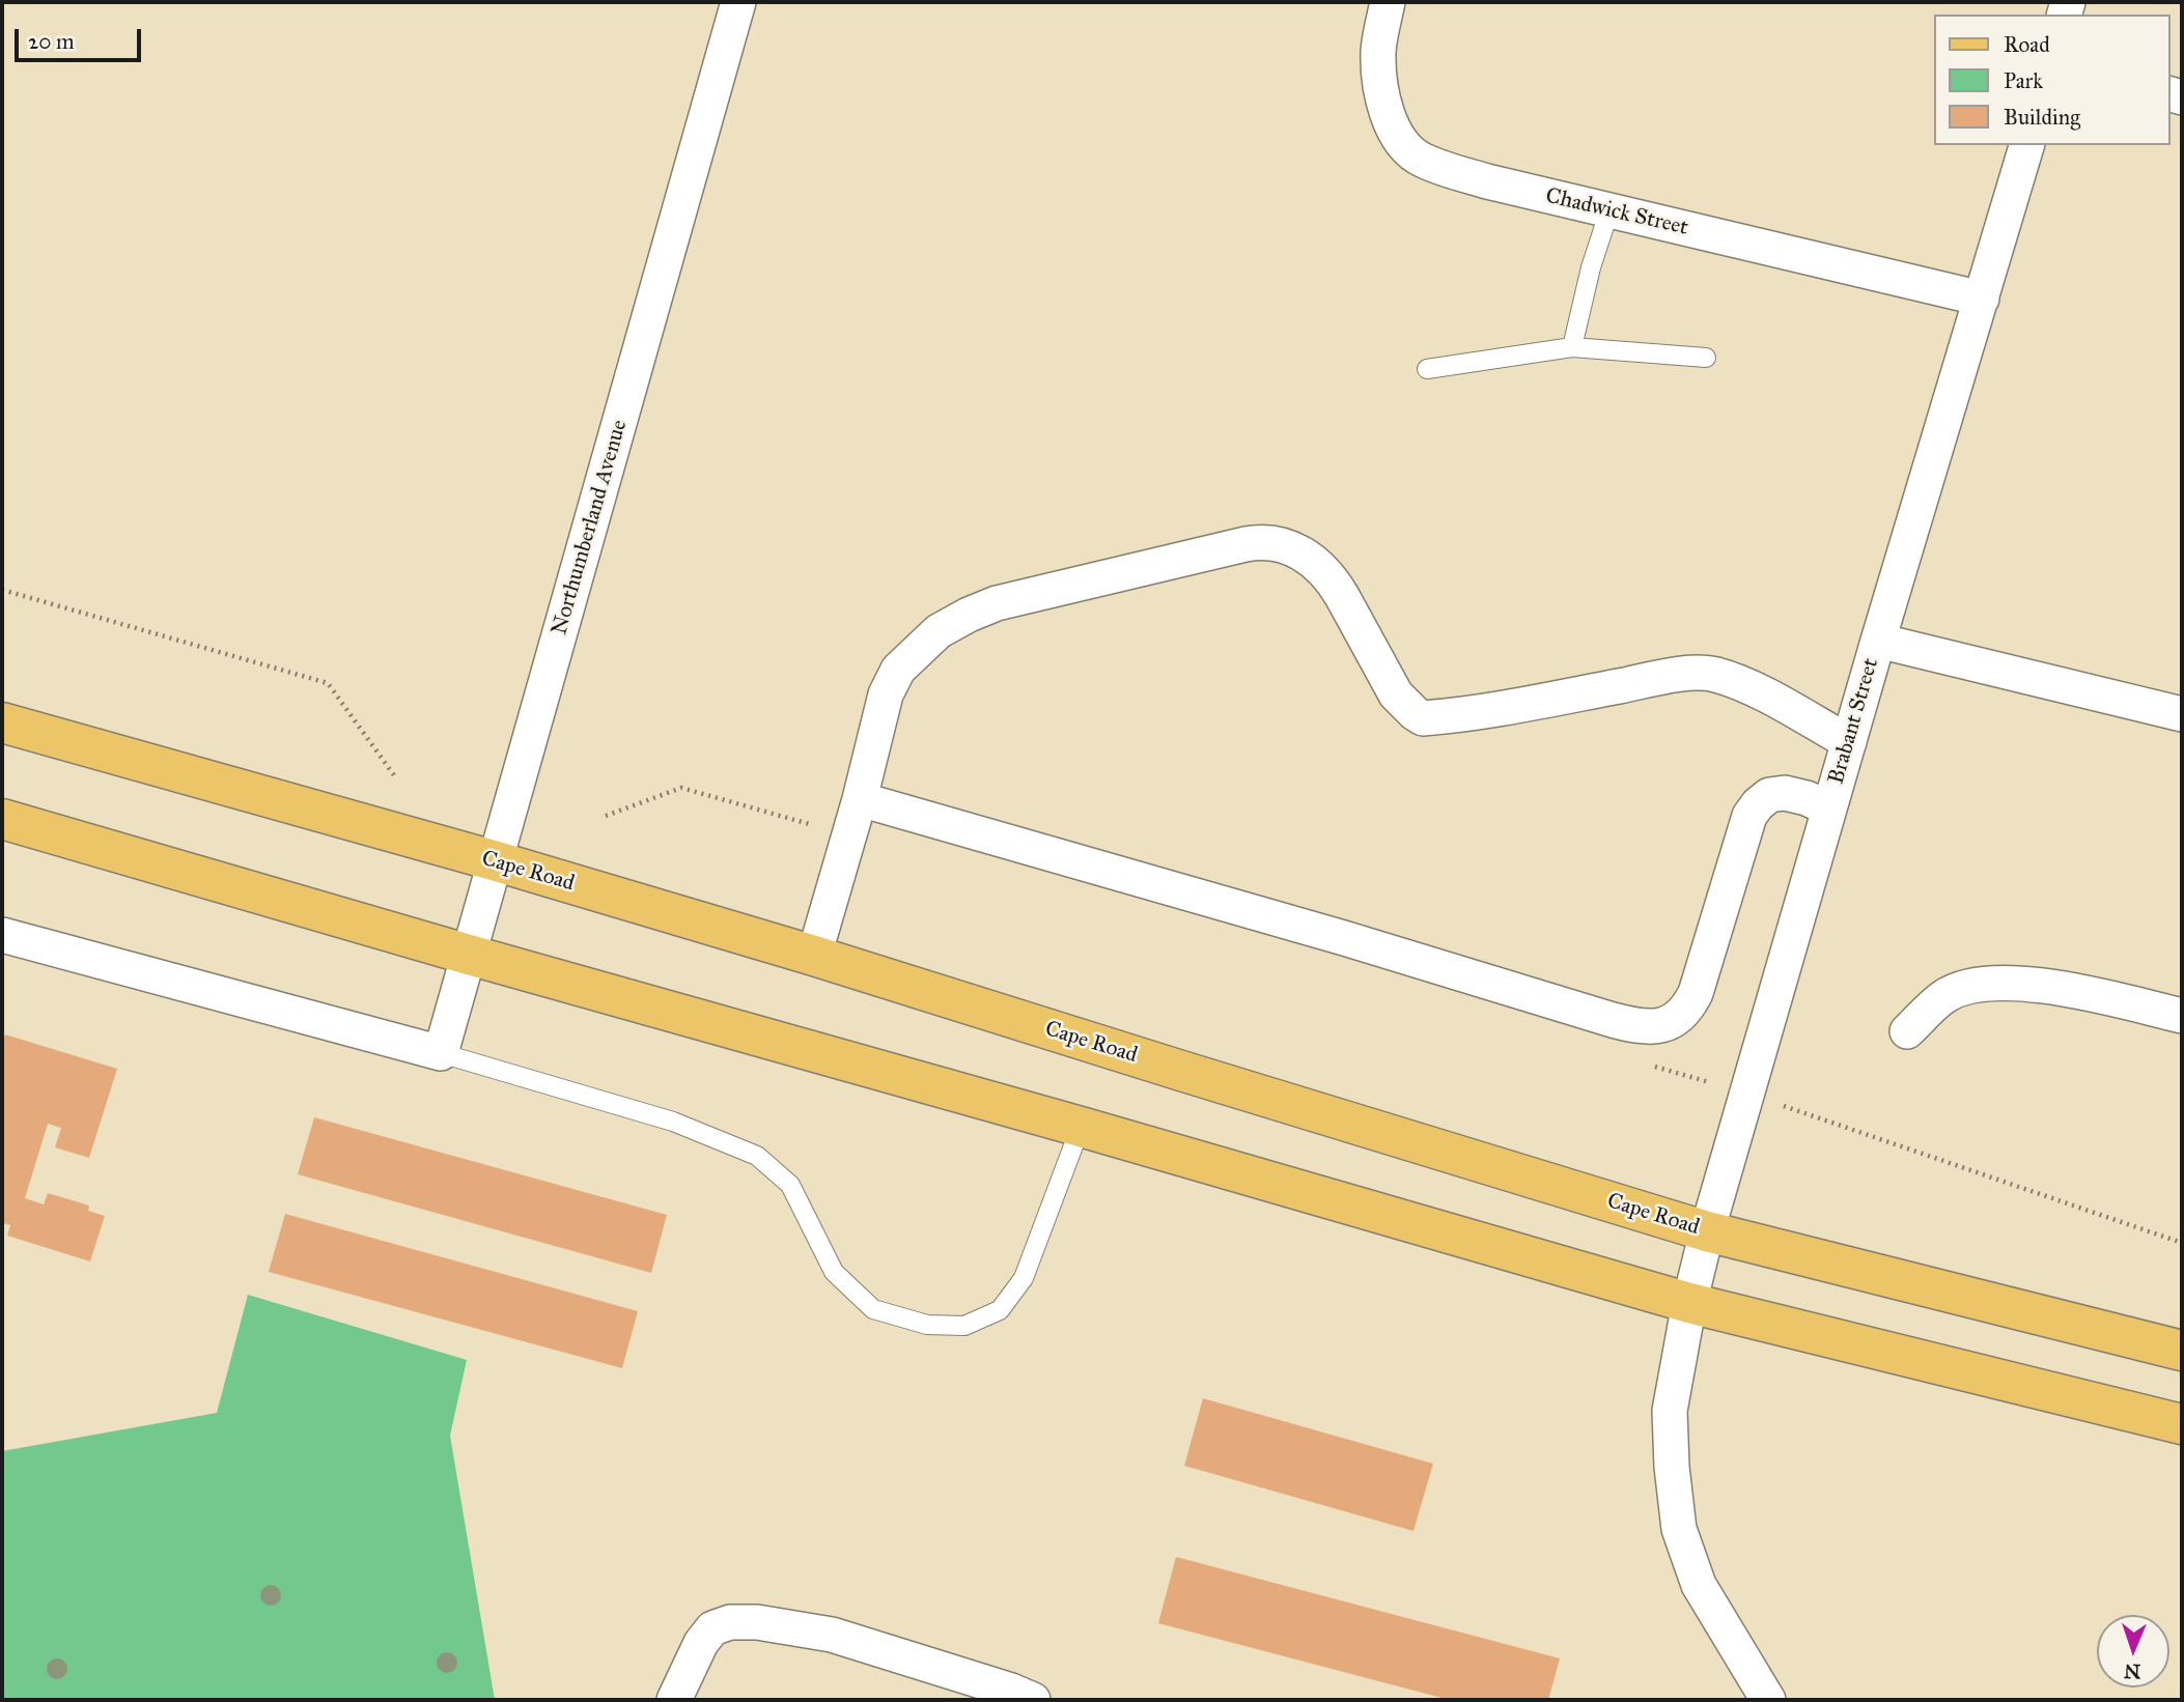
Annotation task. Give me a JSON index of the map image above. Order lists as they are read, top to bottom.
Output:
{
  "streets": {
    "main road": ["Cape Road"],
    "street": ["Chadwick Street", "Northumberland Avenue", "Brabant Street"]
  },
  "crossings": [
    ["Chadwick Street", "Brabant Street"],
    ["Northumberland Avenue", "Cape Road"],
    ["Brabant Street", "Cape Road"]
  ],
  "legend": ["Road", "Park", "Building"],
  "scale_bar": "20 m",
  "north": "bottom"
}
